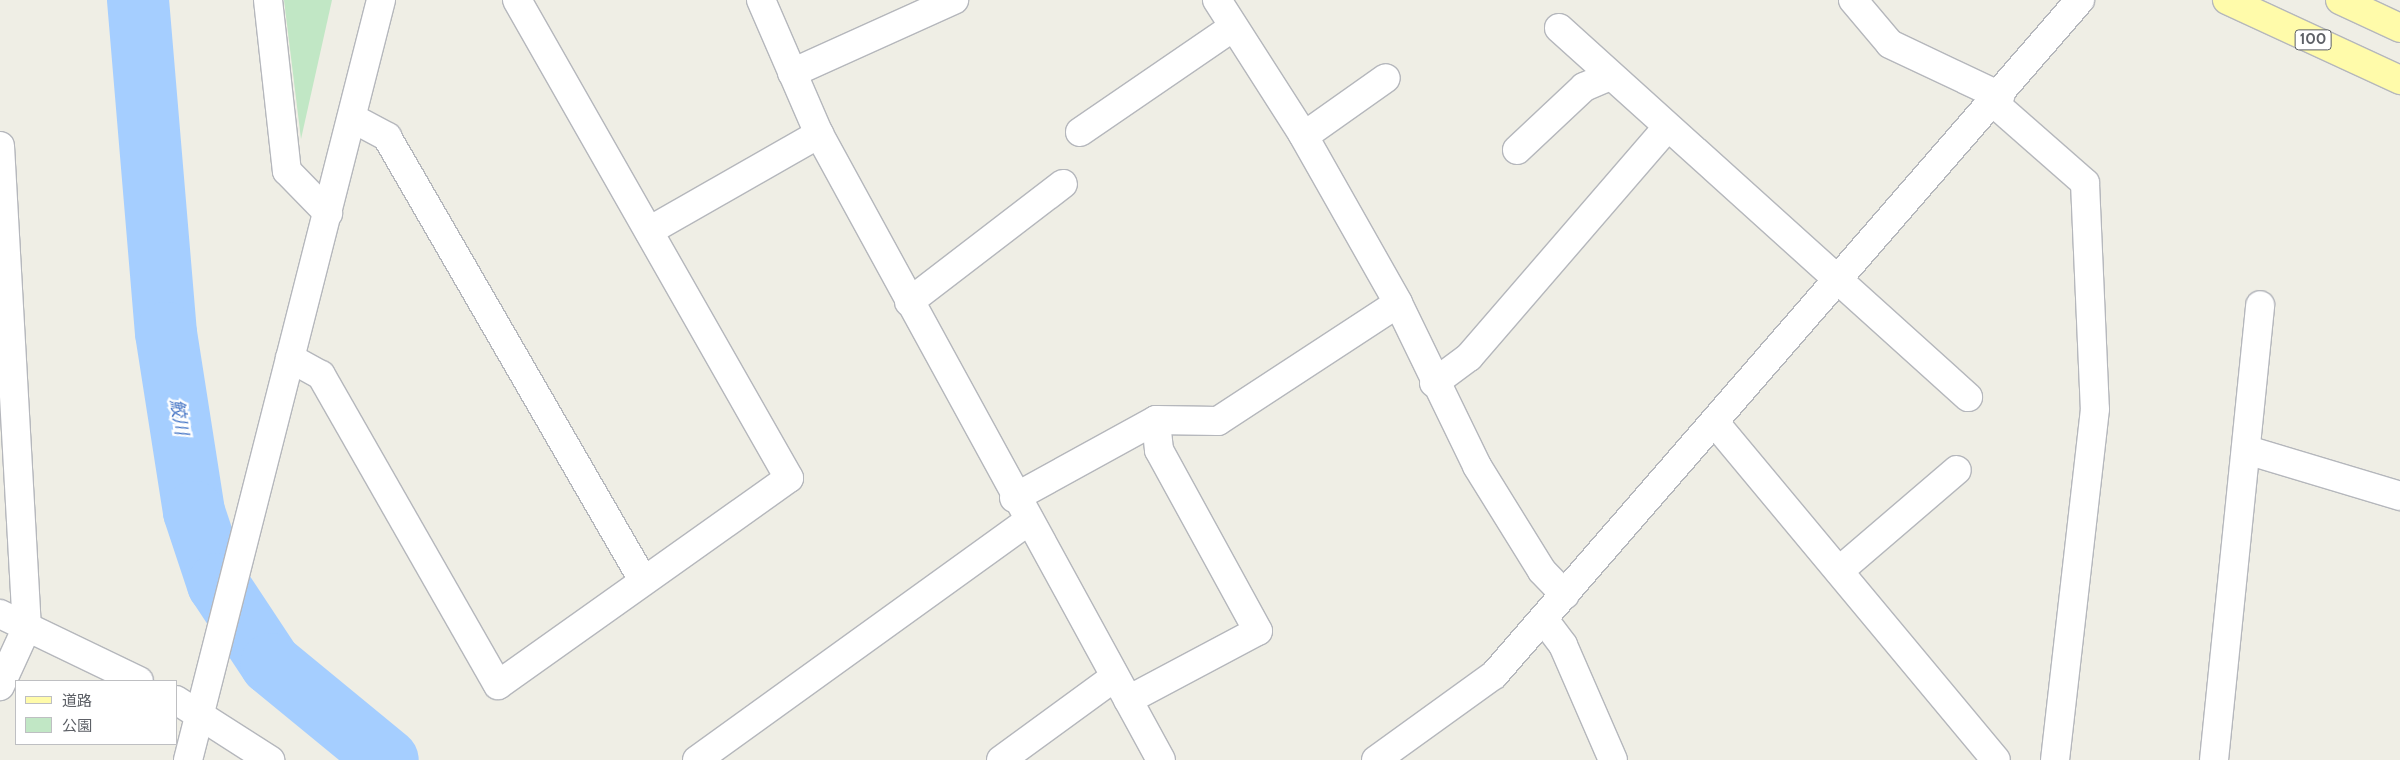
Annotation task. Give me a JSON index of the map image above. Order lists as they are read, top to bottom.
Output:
{
  "streets": {
    "main road": ["100"]
  },
  "water": ["鮫川"],
  "legend": ["道路", "公園"]
}
